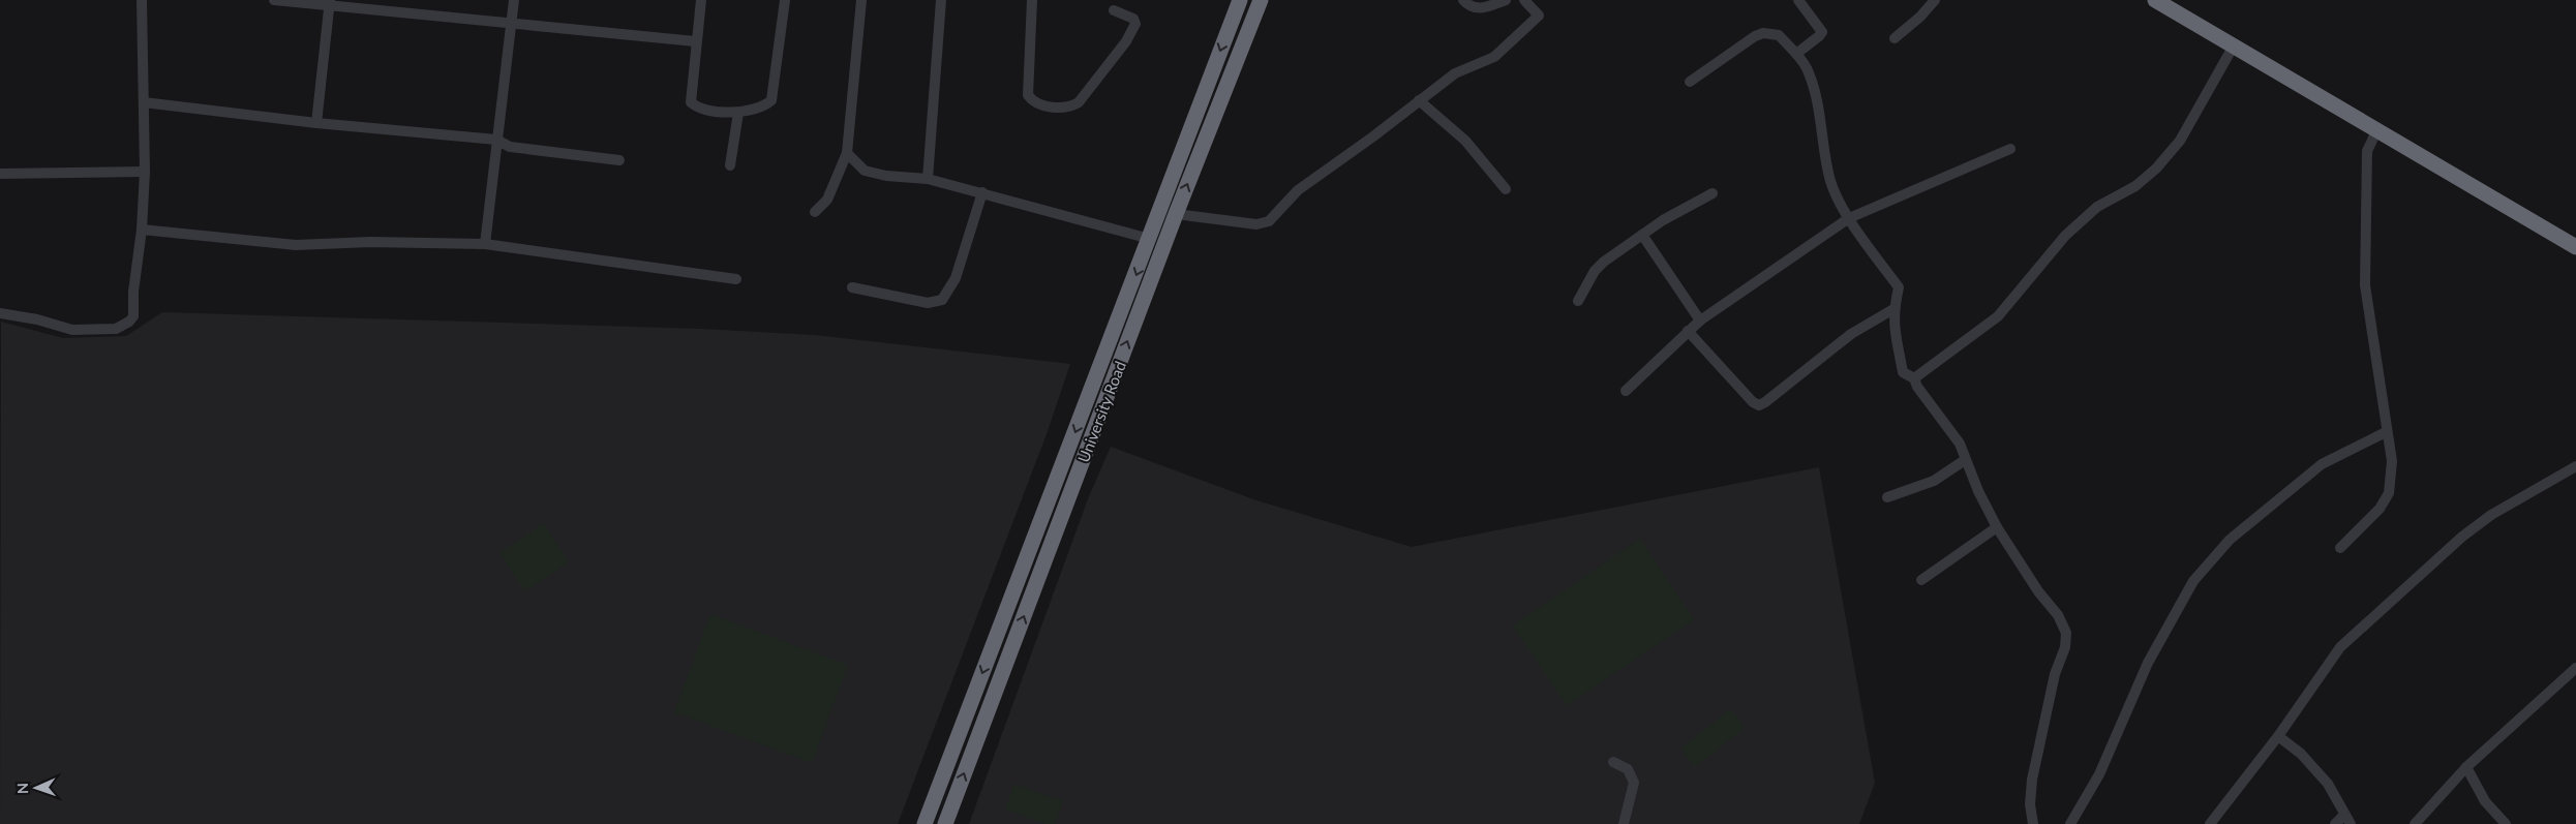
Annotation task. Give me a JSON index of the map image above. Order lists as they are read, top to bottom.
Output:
{
  "streets": {
    "highway": ["University Road"]
  },
  "north": "left"
}
